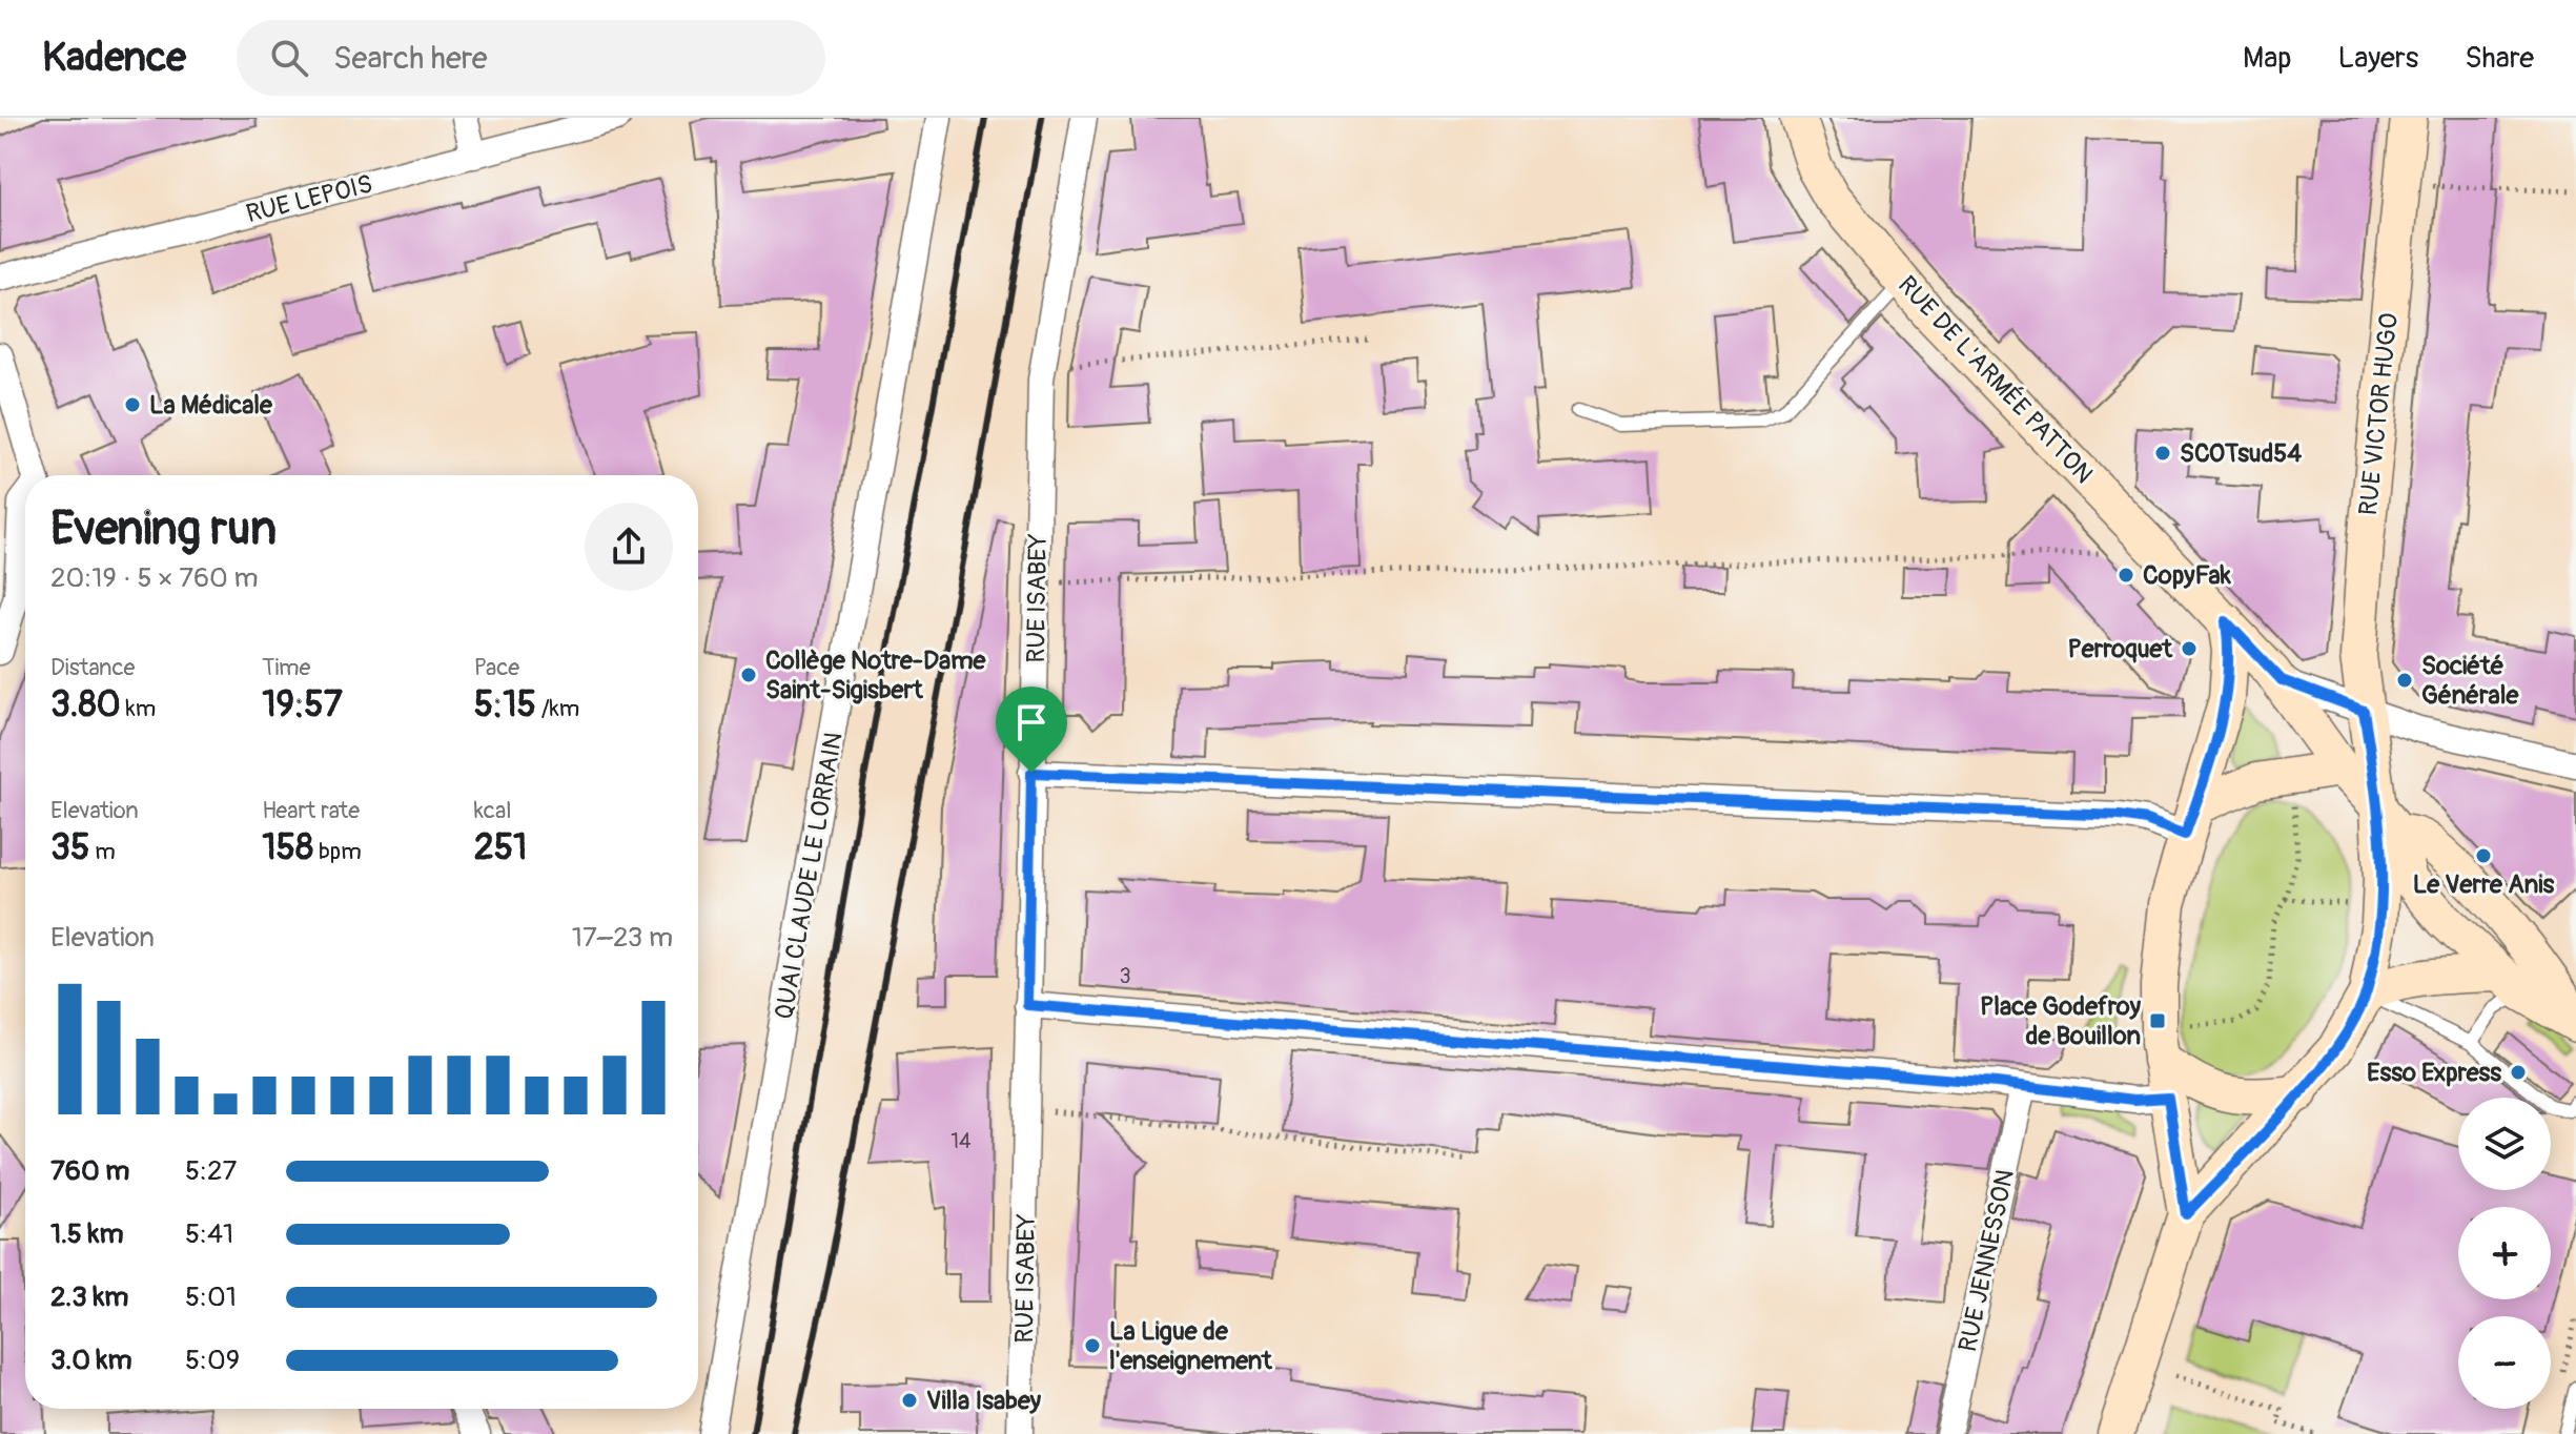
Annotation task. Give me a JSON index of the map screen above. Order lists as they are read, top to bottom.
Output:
{
  "streets": {
    "main road": ["RUE DE L'ARMÉE PATTON", "RUE VICTOR HUGO"],
    "street": [
      "RUE LEPOIS",
      "RUE ISABEY",
      "QUAI CLAUDE LE LORRAIN",
      "RUE JENNESSON"
    ]
  },
  "crossings": [
    ["RUE DE L'ARMÉE PATTON", "RUE VICTOR HUGO"]
  ],
  "places": {
    "other": [
      "La Médicale",
      "SCOTsud54",
      "CopyFak",
      "Perroquet",
      "Collège Notre-Dame Saint-Sigisbert",
      "Société Générale",
      "Le Verre Anis",
      "Esso Express",
      "La Ligue de l'enseignement",
      "Villa Isabey"
    ],
    "transit": ["Place Godefroy de Bouillon"]
  },
  "house_numbers": ["3", "14"],
  "page": {
    "header": "Kadence",
    "search": "Search here",
    "nav": ["Map", "Layers", "Share"],
    "heading": ["Evening run", "20:19 · 5 × 760 m"],
    "stats": [
      ["Distance", "3.80 km"],
      ["Time", "19:57"],
      ["Pace", "5:15 /km"],
      ["Elevation", "35 m"],
      ["Heart rate", "158 bpm"],
      ["kcal", "251"]
    ],
    "chart": ["Elevation", "17–23 m"],
    "map_buttons": ["+", "−"],
    "list": [
      {
        "name": "760 m",
        "note": "5:27"
      },
      {
        "name": "1.5 km",
        "note": "5:41"
      },
      {
        "name": "2.3 km",
        "note": "5:01"
      },
      {
        "name": "3.0 km",
        "note": "5:09"
      }
    ]
  }
}
